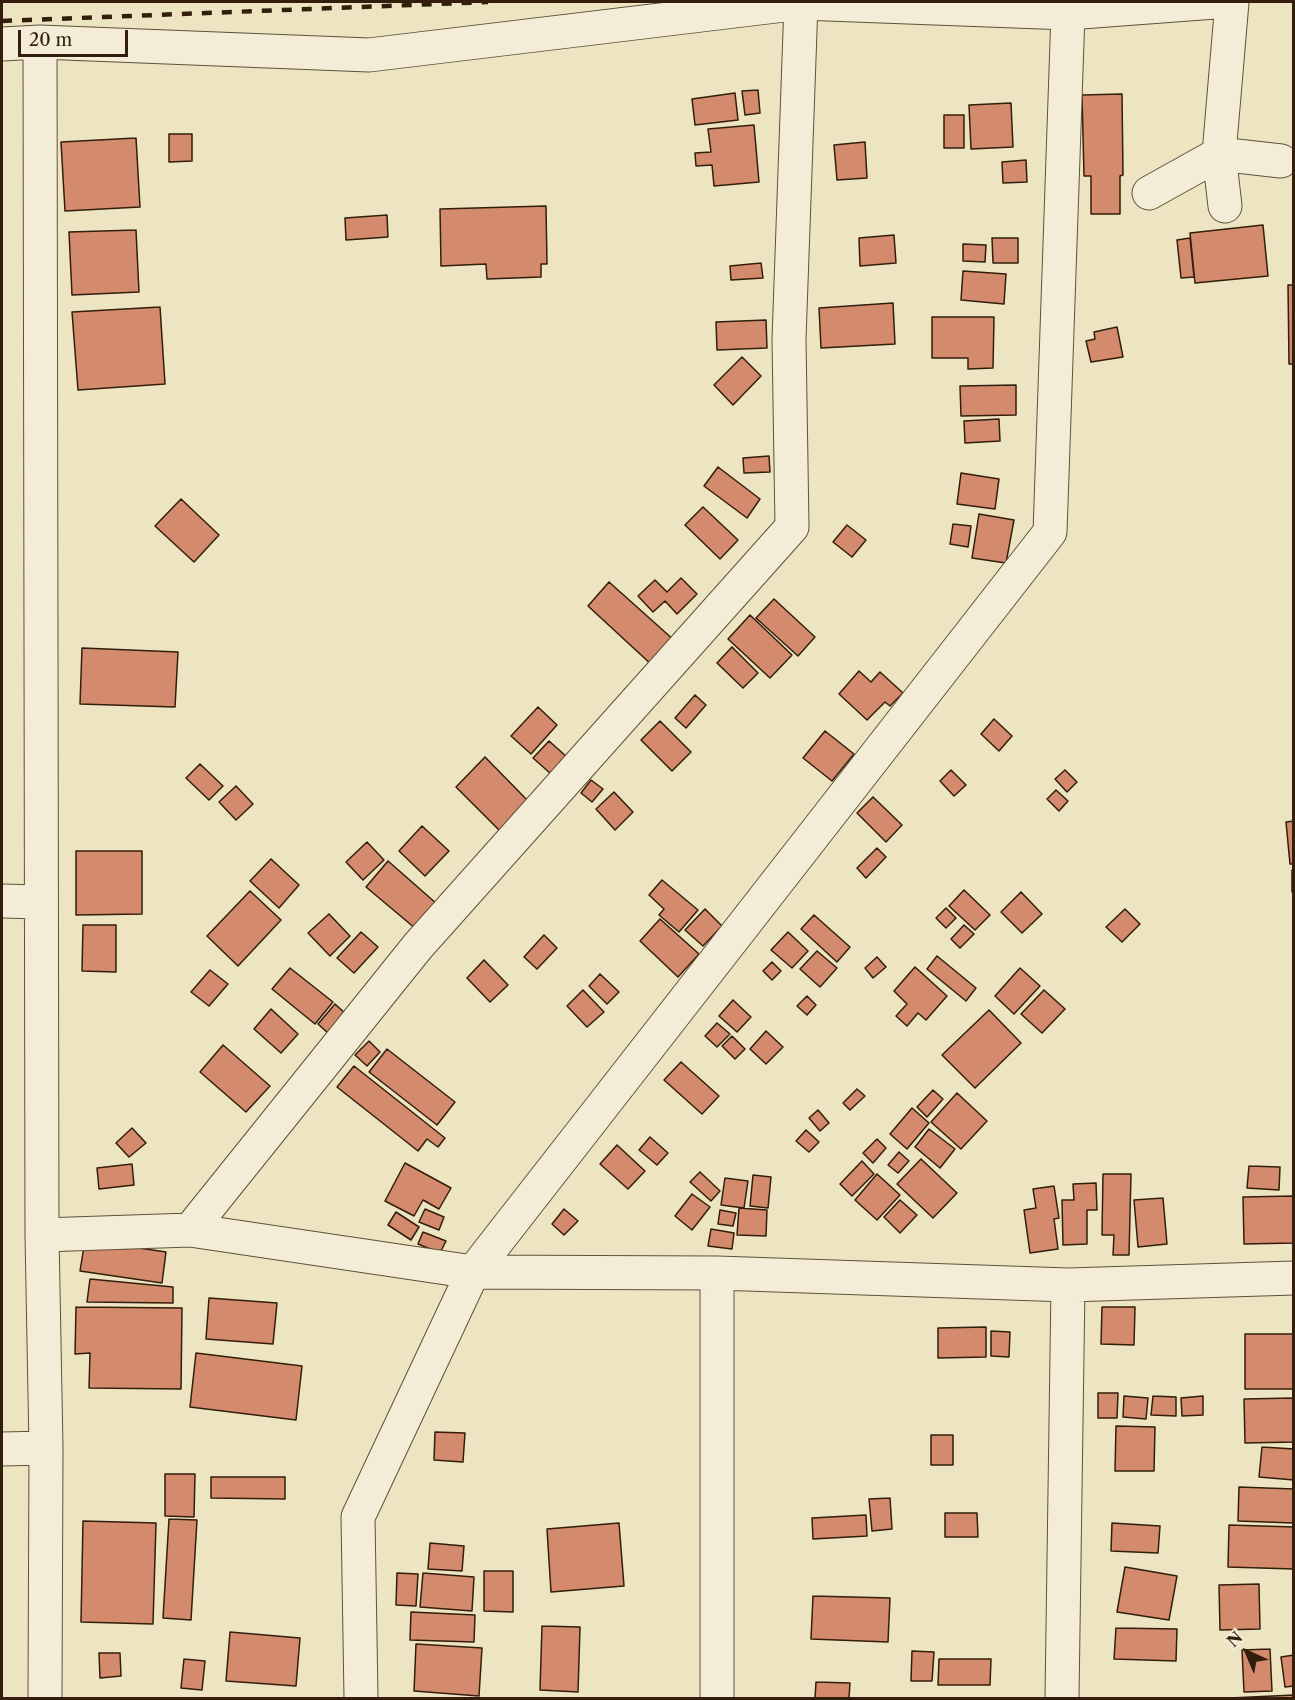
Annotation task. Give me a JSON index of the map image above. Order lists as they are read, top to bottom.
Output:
{
  "scale_bar": "20 m",
  "north": "top left"
}
